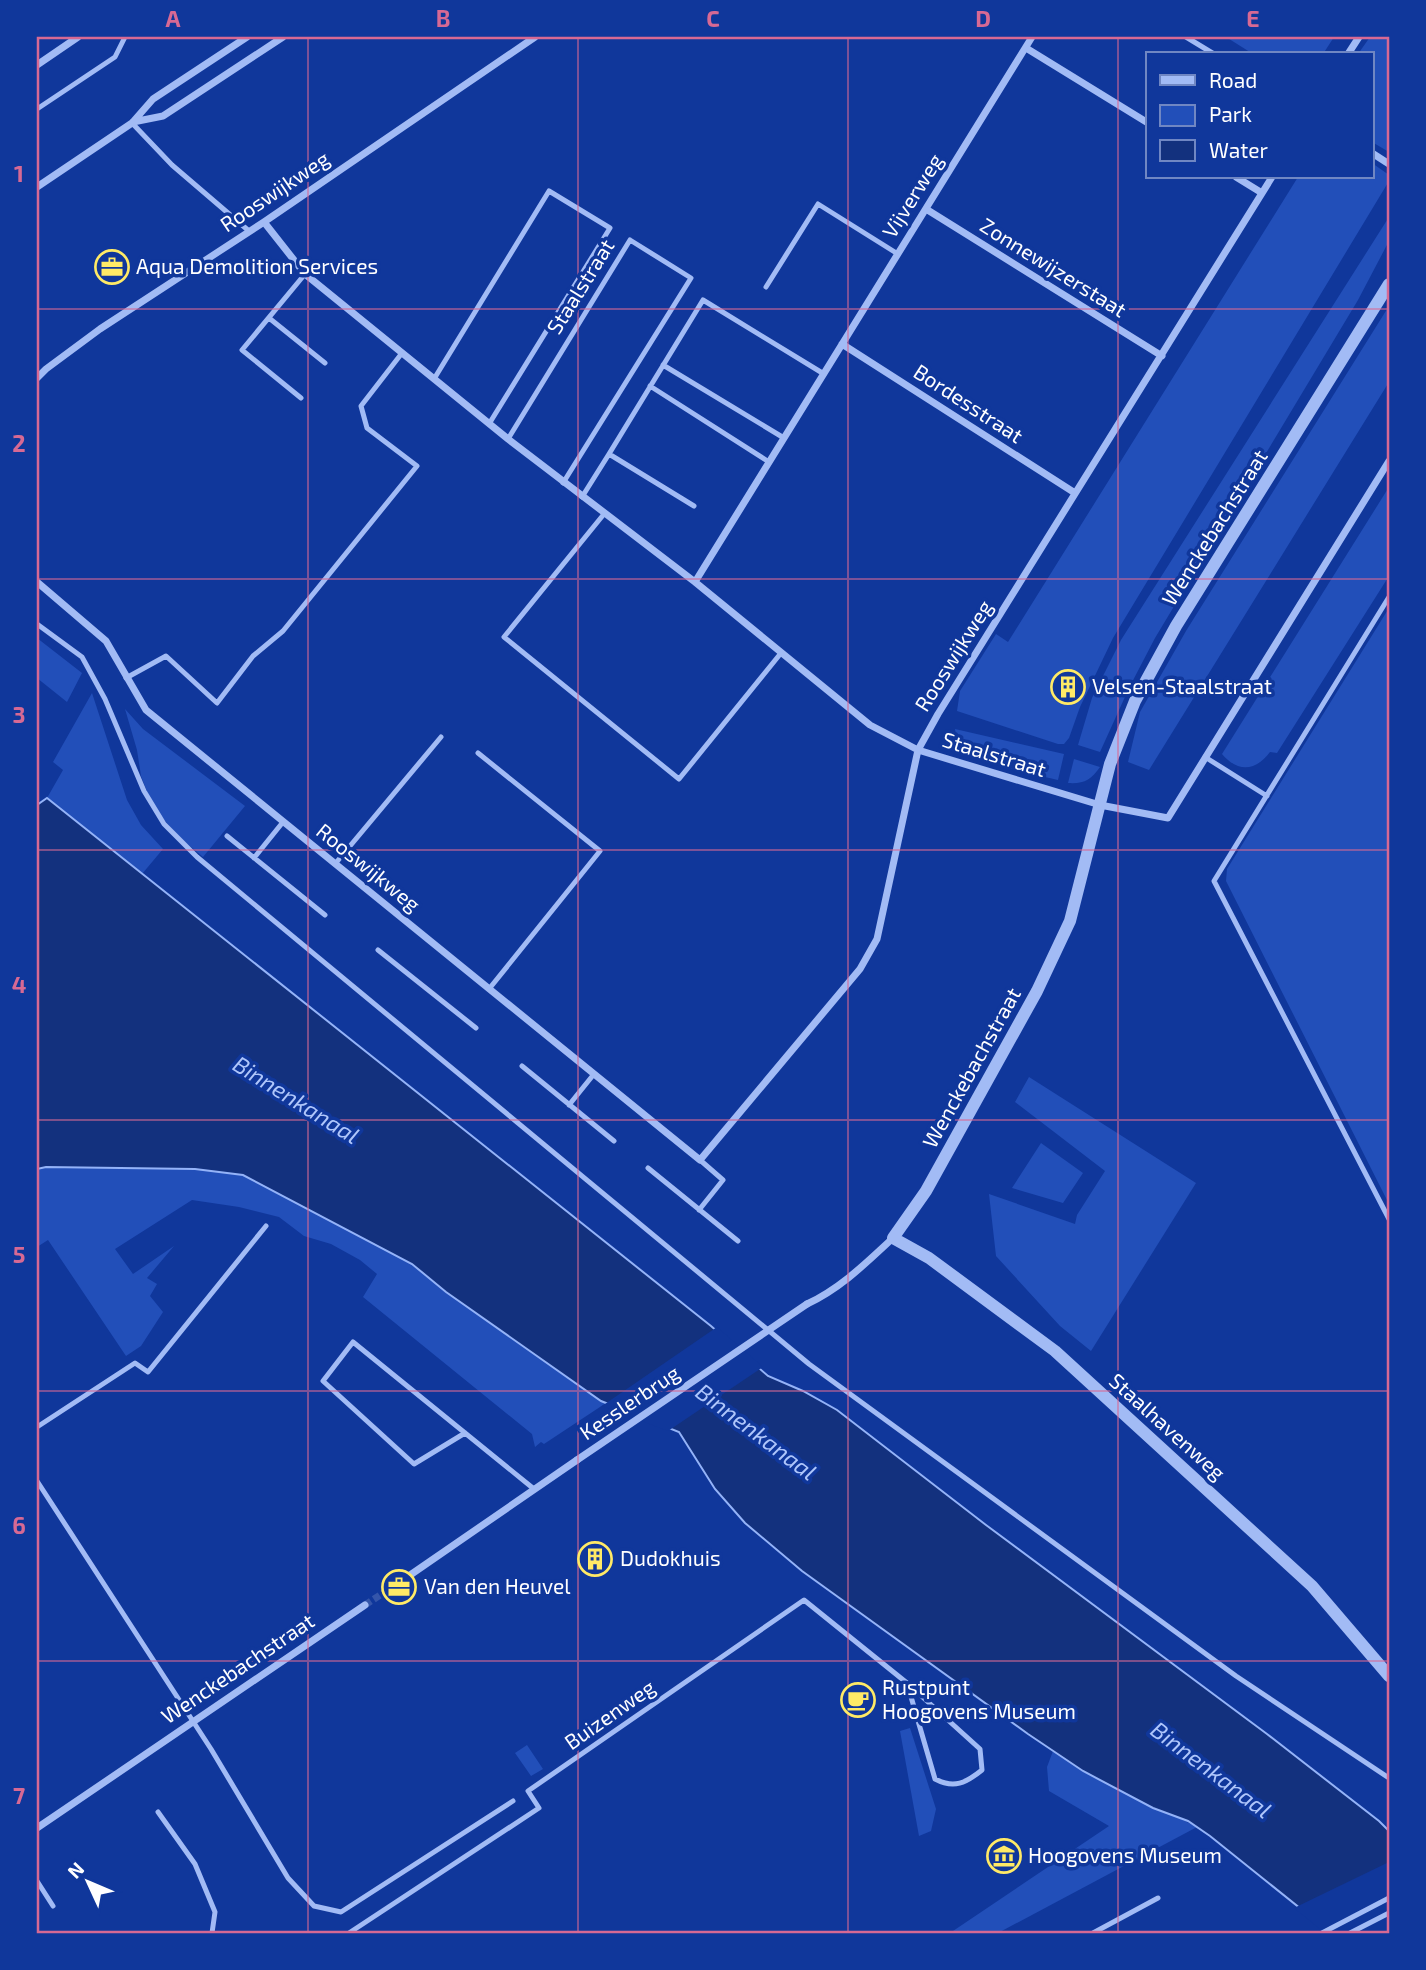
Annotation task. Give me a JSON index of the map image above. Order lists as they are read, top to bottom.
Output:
{
  "streets": {
    "street": [
      "Rooswijkweg",
      "Vijverweg",
      "Zonnewijzerstaat",
      "Staalstraat",
      "Bordesstraat",
      "Wenckebachstraat",
      "Kesslerbrug",
      "Staalhavenweg"
    ],
    "lane": ["Buizenweg"]
  },
  "crossings": [
    ["Rooswijkweg", "Zonnewijzerstaat"],
    ["Rooswijkweg", "Staalstraat"],
    ["Rooswijkweg", "Bordesstraat"],
    ["Vijverweg", "Zonnewijzerstaat"],
    ["Vijverweg", "Staalstraat"],
    ["Vijverweg", "Bordesstraat"],
    ["Staalstraat", "Wenckebachstraat"],
    ["Wenckebachstraat", "Kesslerbrug"],
    ["Wenckebachstraat", "Staalhavenweg"]
  ],
  "water": ["Binnenkanaal"],
  "places": {
    "office": ["Aqua Demolition Services", "Van den Heuvel"],
    "building": ["Velsen-Staalstraat", "Dudokhuis"],
    "cafe": ["Rustpunt Hoogovens Museum"],
    "museum": ["Hoogovens Museum"]
  },
  "legend": ["Road", "Park", "Water"],
  "north": "top left",
  "grid": {
    "columns": [
      "A",
      "B",
      "C",
      "D",
      "E"
    ],
    "rows": [
      "1",
      "2",
      "3",
      "4",
      "5",
      "6",
      "7"
    ]
  }
}
